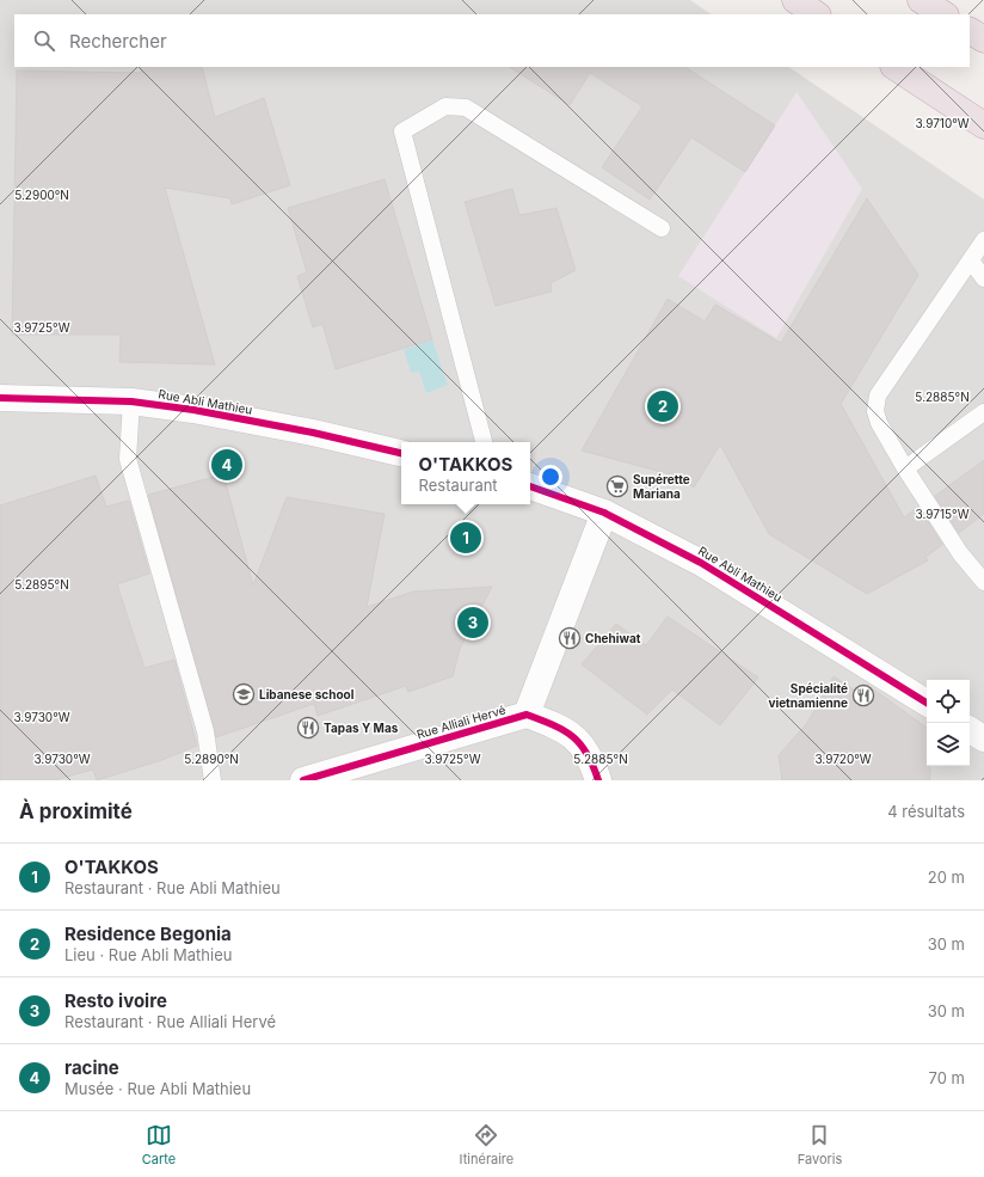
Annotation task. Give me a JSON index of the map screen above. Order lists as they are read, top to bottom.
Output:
{
  "streets": {
    "street": ["Rue Abli Mathieu", "Rue Alliali Hervé"]
  },
  "places": {
    "supermarket": ["Supérette Mariana"],
    "restaurant": ["Chehiwat", "Spécialité vietnamienne", "Tapas Y Mas"],
    "school or university": ["Libanese school"]
  },
  "page": {
    "search": "Rechercher",
    "pins": [
      "2",
      "4",
      "1",
      "3"
    ],
    "popup": ["O'TAKKOS", "Restaurant"],
    "heading": ["À proximité", "4 résultats"],
    "list": [
      {
        "mark": "1",
        "name": "O'TAKKOS",
        "note": "Restaurant · Rue Abli Mathieu",
        "value": "20 m"
      },
      {
        "mark": "2",
        "name": "Residence Begonia",
        "note": "Lieu · Rue Abli Mathieu",
        "value": "30 m"
      },
      {
        "mark": "3",
        "name": "Resto ivoire",
        "note": "Restaurant · Rue Alliali Hervé",
        "value": "30 m"
      },
      {
        "mark": "4",
        "name": "racine",
        "note": "Musée · Rue Abli Mathieu",
        "value": "70 m"
      }
    ],
    "nav": ["Carte", "Itinéraire", "Favoris"]
  },
  "coordinates": [
    "3.9710°W",
    "5.2900°N",
    "3.9725°W",
    "5.2885°N",
    "3.9715°W",
    "5.2895°N",
    "3.9730°W",
    "5.2890°N",
    "3.9720°W"
  ]
}
